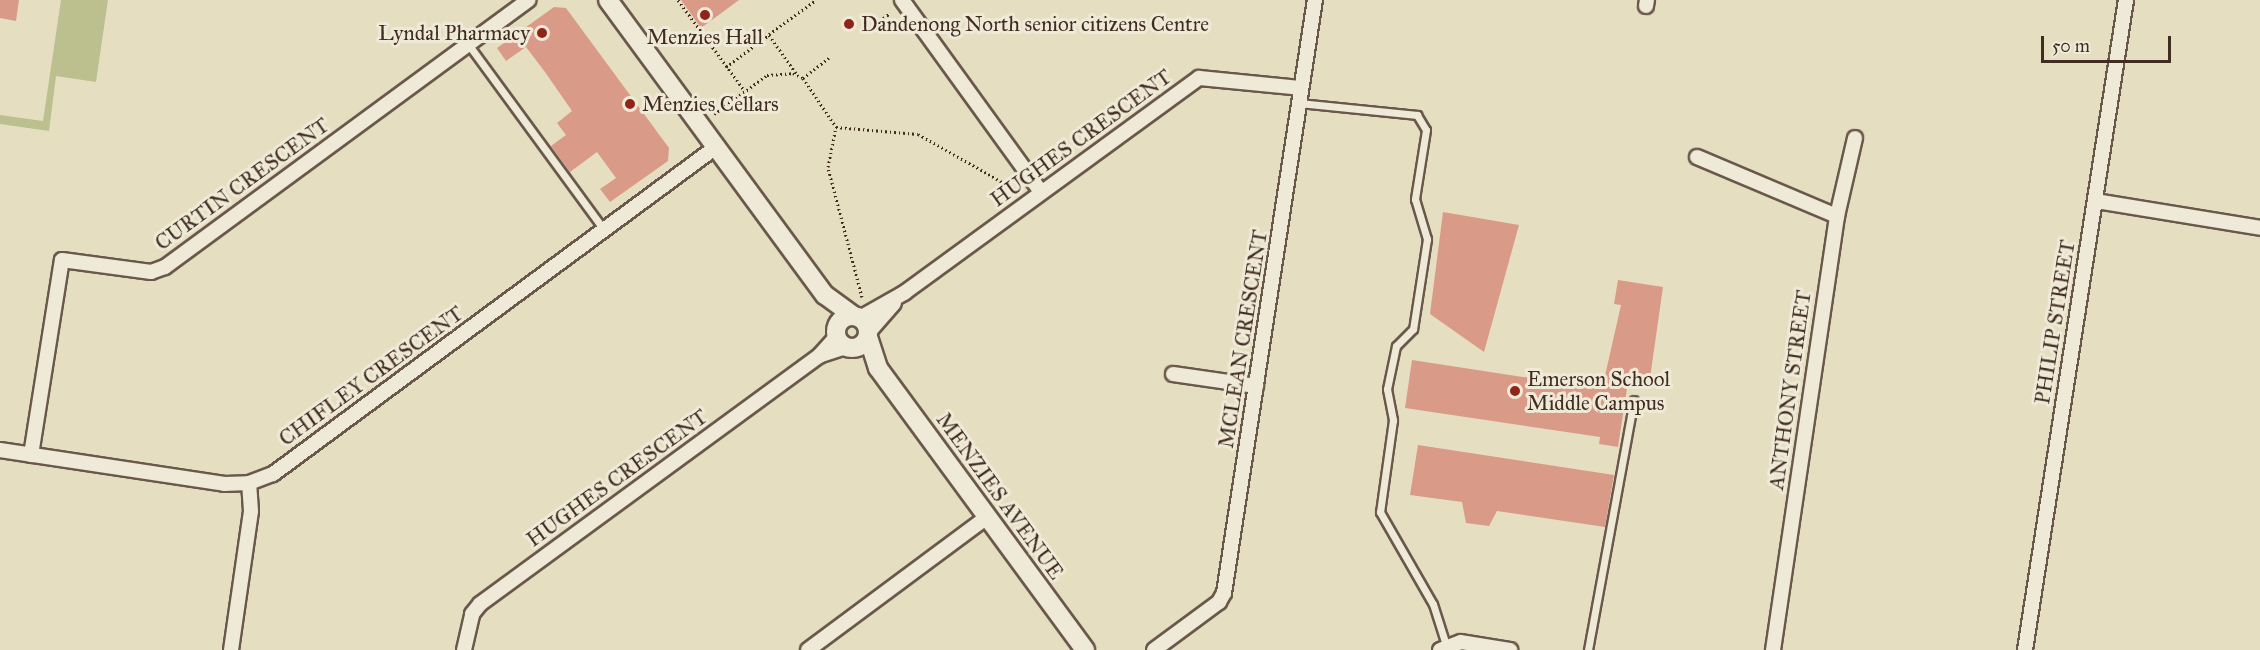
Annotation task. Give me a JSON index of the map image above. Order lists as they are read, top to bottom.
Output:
{
  "streets": {
    "street": [
      "HUGHES CRESCENT",
      "CURTIN CRESCENT",
      "PHILIP STREET",
      "MCLEAN CRESCENT",
      "CHIFLEY CRESCENT",
      "ANTHONY STREET",
      "MENZIES AVENUE"
    ]
  },
  "crossings": [
    ["HUGHES CRESCENT", "MCLEAN CRESCENT"],
    ["HUGHES CRESCENT", "MENZIES AVENUE"],
    ["CURTIN CRESCENT", "CHIFLEY CRESCENT"]
  ],
  "places": [
    "Menzies Hall",
    "Dandenong North senior citizens Centre",
    "Lyndal Pharmacy",
    "Menzies Cellars",
    "Emerson School Middle Campus"
  ],
  "scale_bar": "50 m"
}
